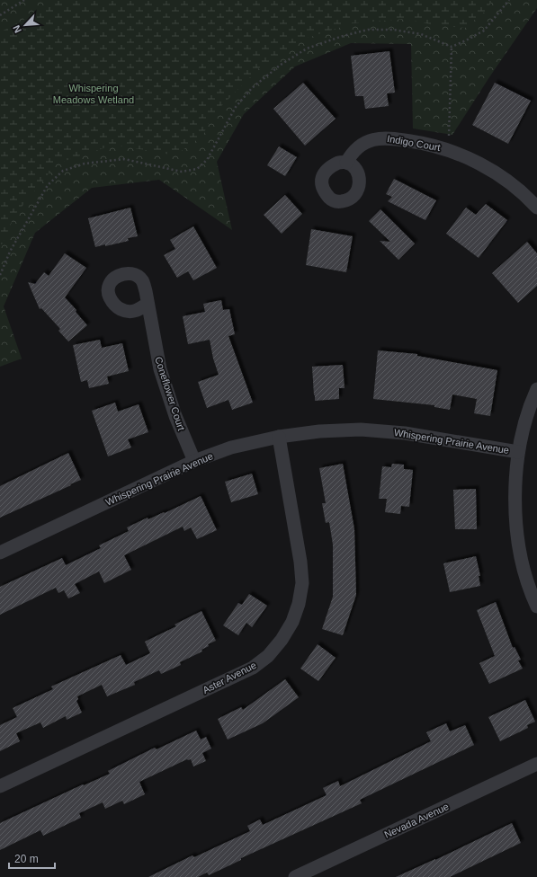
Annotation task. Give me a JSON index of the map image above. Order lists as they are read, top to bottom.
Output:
{
  "streets": {
    "street": [
      "Indigo Court",
      "Coneflower Court",
      "Whispering Prairie Avenue",
      "Aster Avenue",
      "Nevada Avenue"
    ]
  },
  "crossings": [
    ["Coneflower Court", "Whispering Prairie Avenue"],
    ["Whispering Prairie Avenue", "Aster Avenue"]
  ],
  "parks": ["Whispering Meadows Wetland"],
  "scale_bar": "20 m",
  "north": "bottom left"
}
